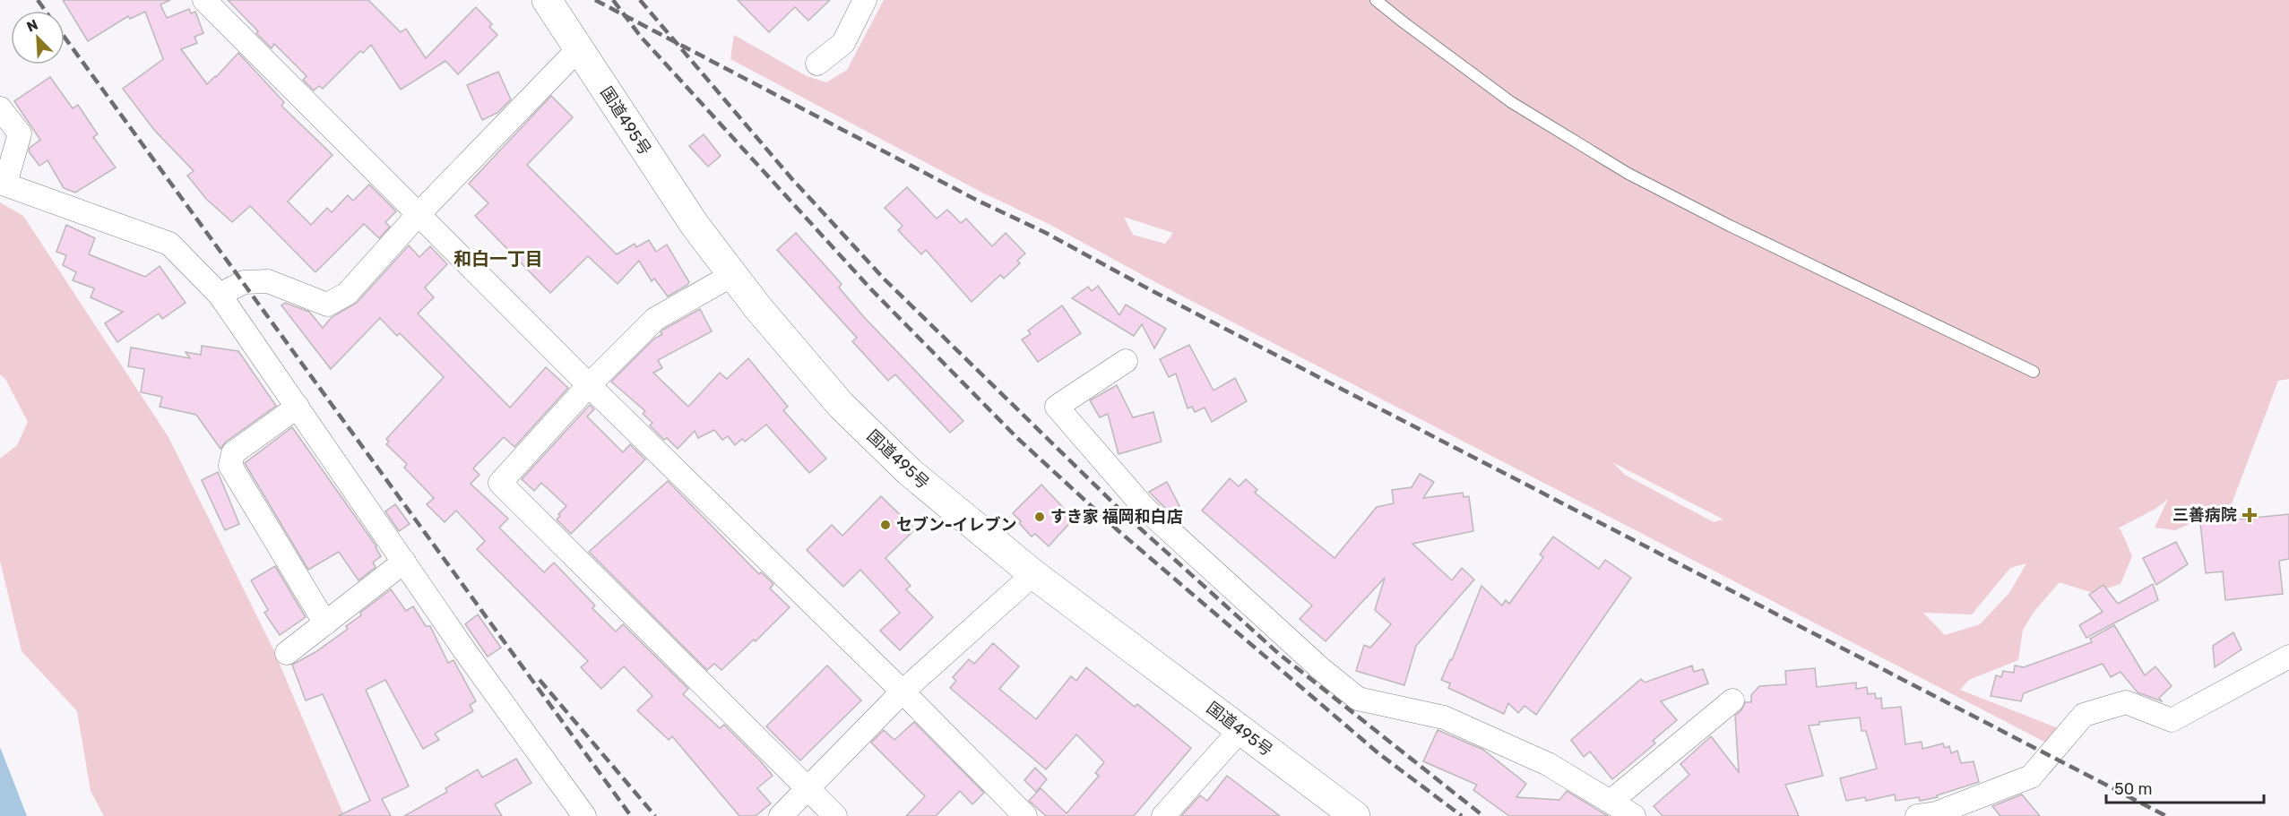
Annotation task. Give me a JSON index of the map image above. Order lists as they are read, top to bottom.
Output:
{
  "streets": {
    "highway": ["国道495号"]
  },
  "districts": ["和白一丁目"],
  "places": {
    "health": ["三善病院"],
    "other": ["すき家 福岡和白店", "セブン-イレブン"]
  },
  "scale_bar": "50 m",
  "north": "top left"
}
